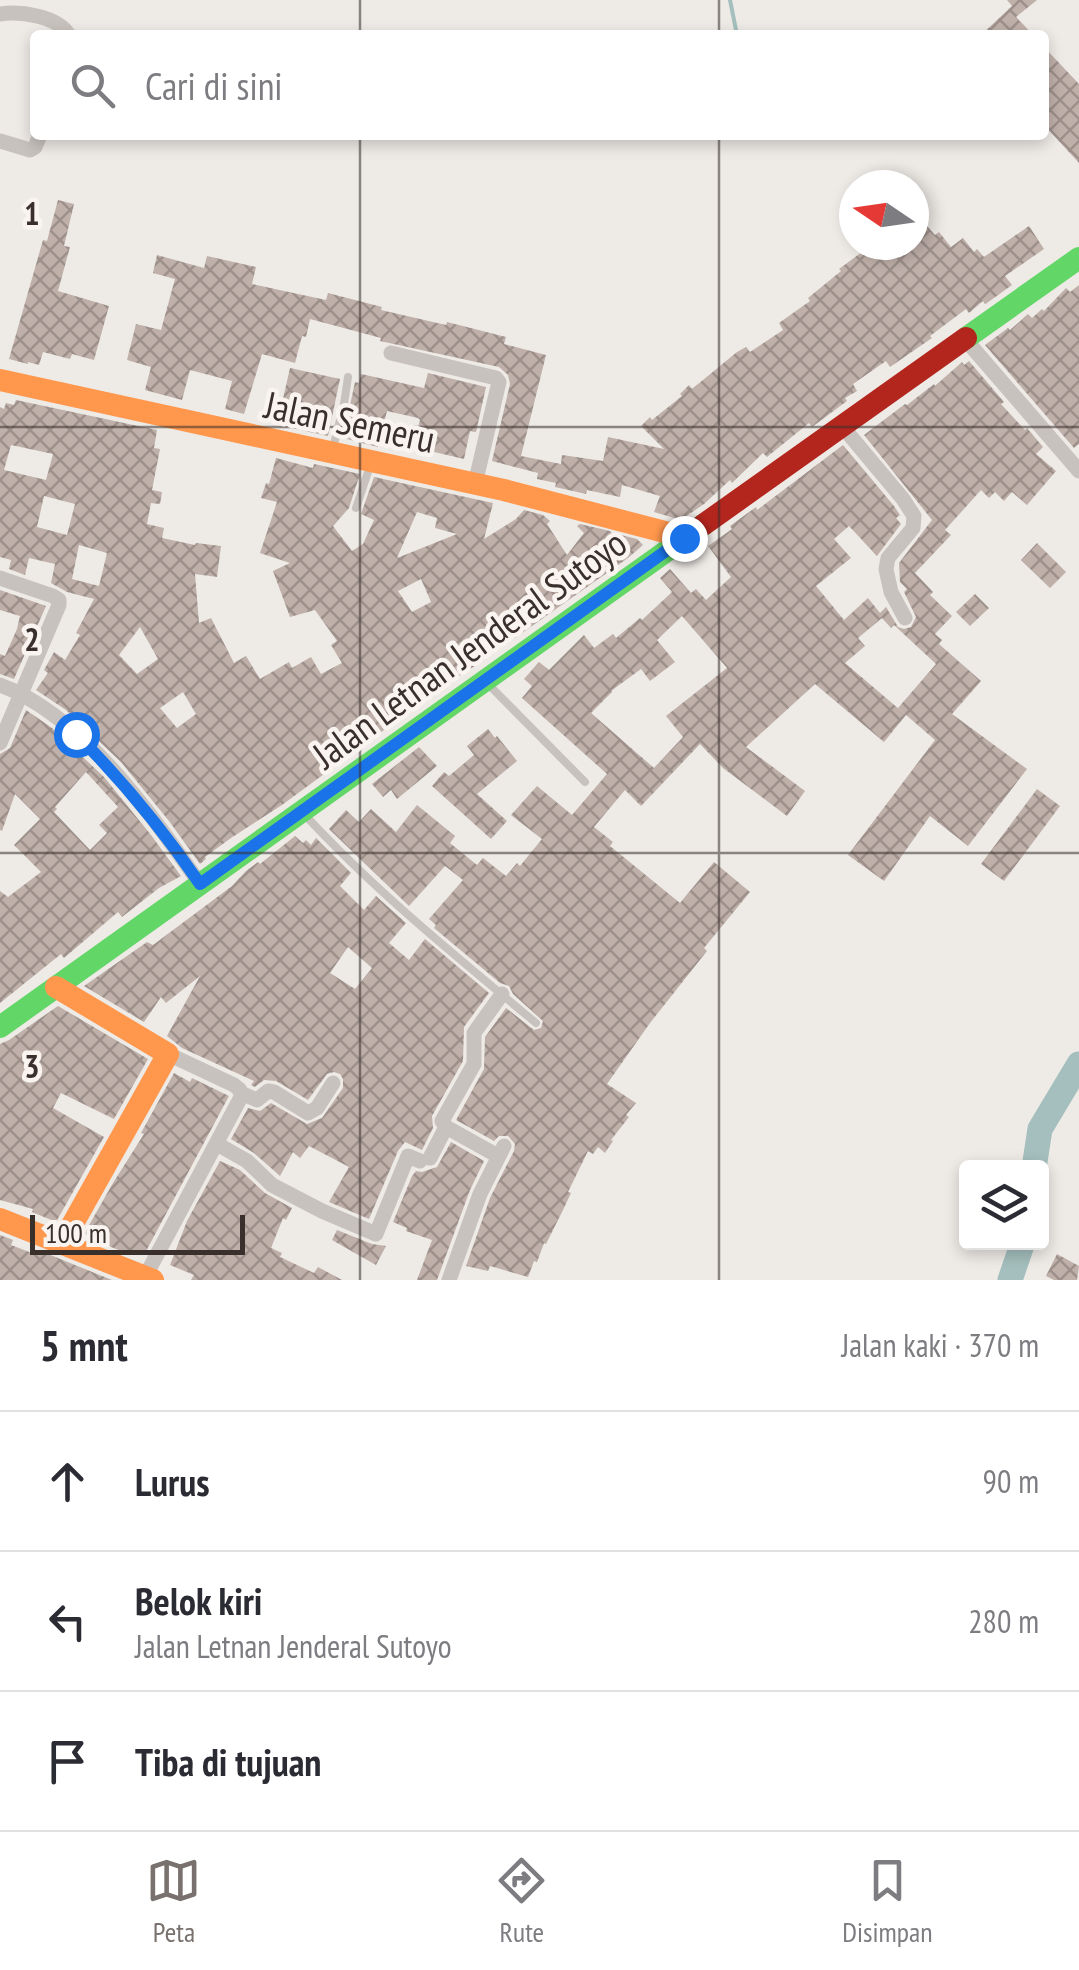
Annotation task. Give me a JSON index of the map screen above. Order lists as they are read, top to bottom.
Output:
{
  "streets": {
    "main road": ["Jalan Semeru", "Jalan Letnan Jenderal Sutoyo"]
  },
  "crossings": [
    ["Jalan Semeru", "Jalan Letnan Jenderal Sutoyo"]
  ],
  "scale_bar": "100 m",
  "north": "left",
  "page": {
    "search": "Cari di sini",
    "scale": "100 m",
    "heading": ["5 mnt", "Jalan kaki · 370 m"],
    "list": [
      ["Lurus", "90 m"],
      ["Belok kiri", "Jalan Letnan Jenderal Sutoyo", "280 m"],
      "Tiba di tujuan"
    ],
    "nav": ["Peta", "Rute", "Disimpan"]
  },
  "grid": {
    "rows": ["1", "2", "3"]
  }
}
